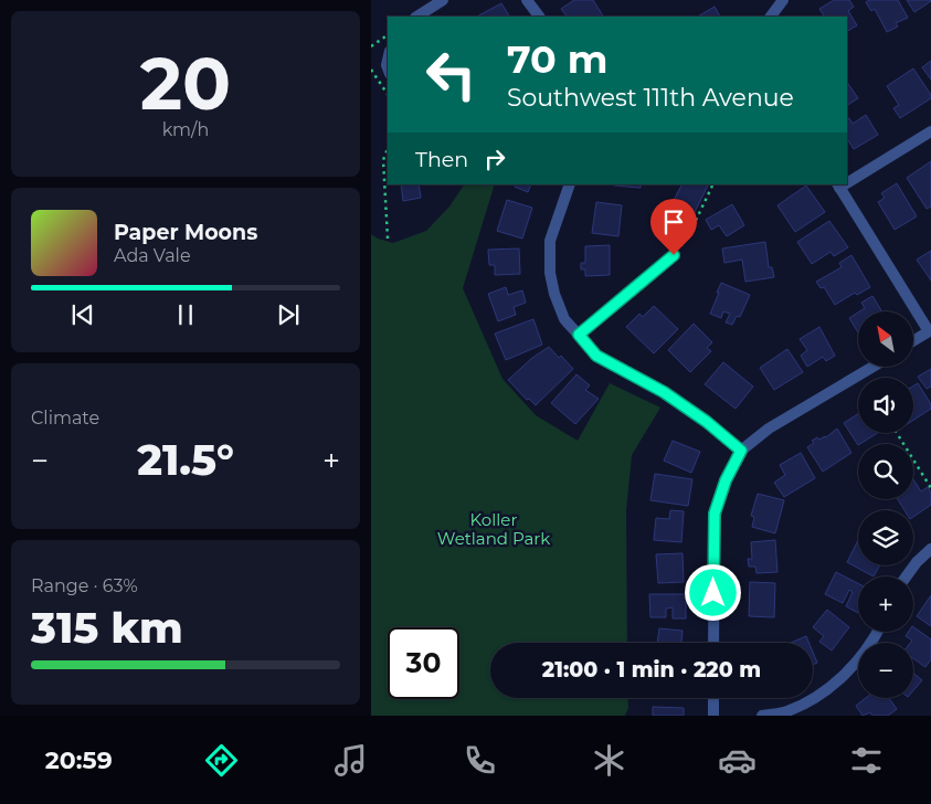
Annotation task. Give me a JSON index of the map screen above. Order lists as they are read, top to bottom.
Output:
{
  "parks": ["Koller Wetland Park"],
  "north": "top left",
  "page": {
    "tile": [
      ["20", "km/h"],
      "Climate",
      ["Range · 63%", "315 km"]
    ],
    "turn": ["70 m", "Southwest 111th Avenue"],
    "then": "Then",
    "song": ["Paper Moons", "Ada Vale"],
    "map_buttons": ["+", "−"],
    "heat": ["−", "21.5°", "+"],
    "limit": "30",
    "trip": "21:00 · 1 min · 220 m",
    "tabs": "20:59"
  }
}
